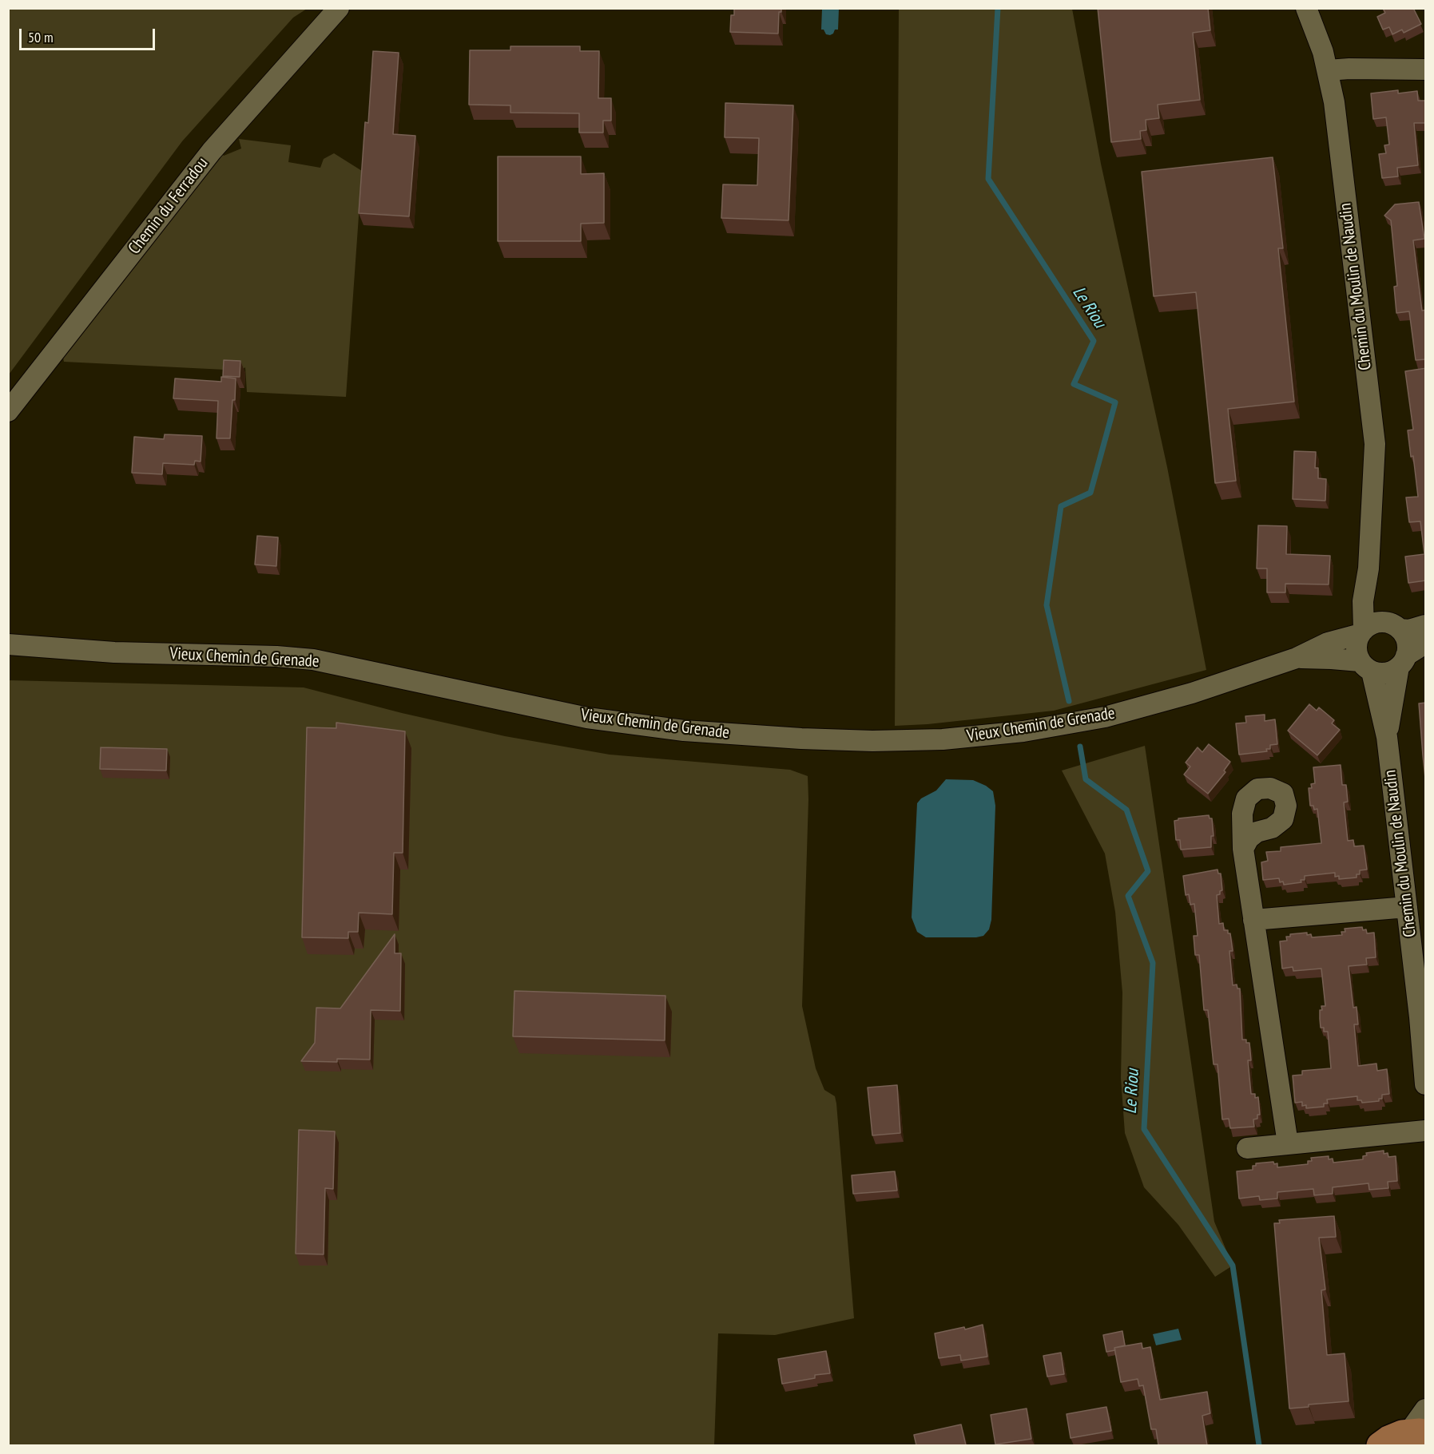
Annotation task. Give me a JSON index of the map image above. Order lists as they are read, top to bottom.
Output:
{
  "streets": {
    "street": ["Chemin du Ferradou", "Chemin du Moulin de Naudin", "Vieux Chemin de Grenade"]
  },
  "crossings": [
    ["Chemin du Moulin de Naudin", "Vieux Chemin de Grenade"]
  ],
  "water": ["Le Riou"],
  "scale_bar": "50 m"
}
